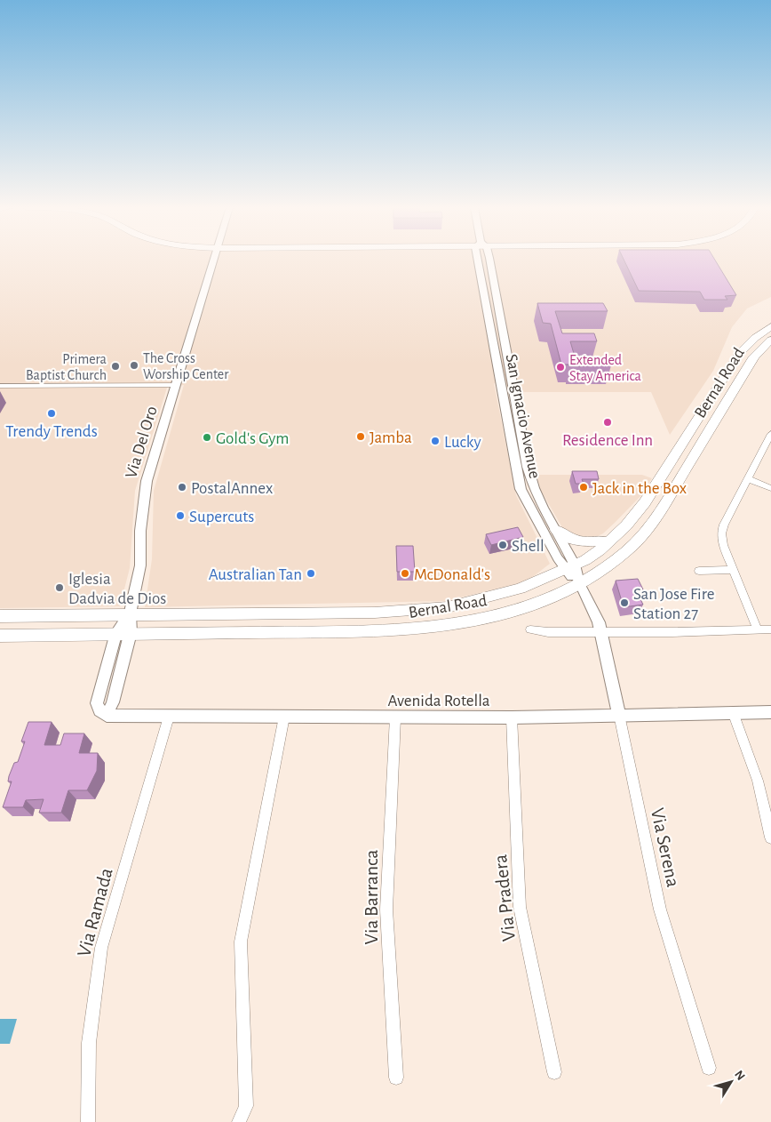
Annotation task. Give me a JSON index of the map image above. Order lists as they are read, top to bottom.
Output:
{
  "streets": {
    "main road": ["Bernal Road"],
    "street": [
      "San Ignacio Avenue",
      "Via Del Oro",
      "Avenida Rotella",
      "Via Serena",
      "Via Barranca",
      "Via Pradera",
      "Via Ramada"
    ]
  },
  "crossings": [
    ["Bernal Road", "San Ignacio Avenue"],
    ["Bernal Road", "Via Del Oro"],
    ["San Ignacio Avenue", "Via Serena"],
    ["Via Del Oro", "Avenida Rotella"],
    ["Avenida Rotella", "Via Serena"],
    ["Avenida Rotella", "Via Barranca"],
    ["Avenida Rotella", "Via Pradera"],
    ["Avenida Rotella", "Via Ramada"]
  ],
  "places": [
    "The Cross Worship Center",
    "Primera Baptist Church",
    "Extended Stay America",
    "Trendy Trends",
    "Residence Inn",
    "Jamba",
    "Gold's Gym",
    "Lucky",
    "PostalAnnex",
    "Jack in the Box",
    "Supercuts",
    "Shell",
    "Australian Tan",
    "McDonald's",
    "Iglesia Dadvia de Dios",
    "San Jose Fire Station 27"
  ],
  "north": "top right"
}
